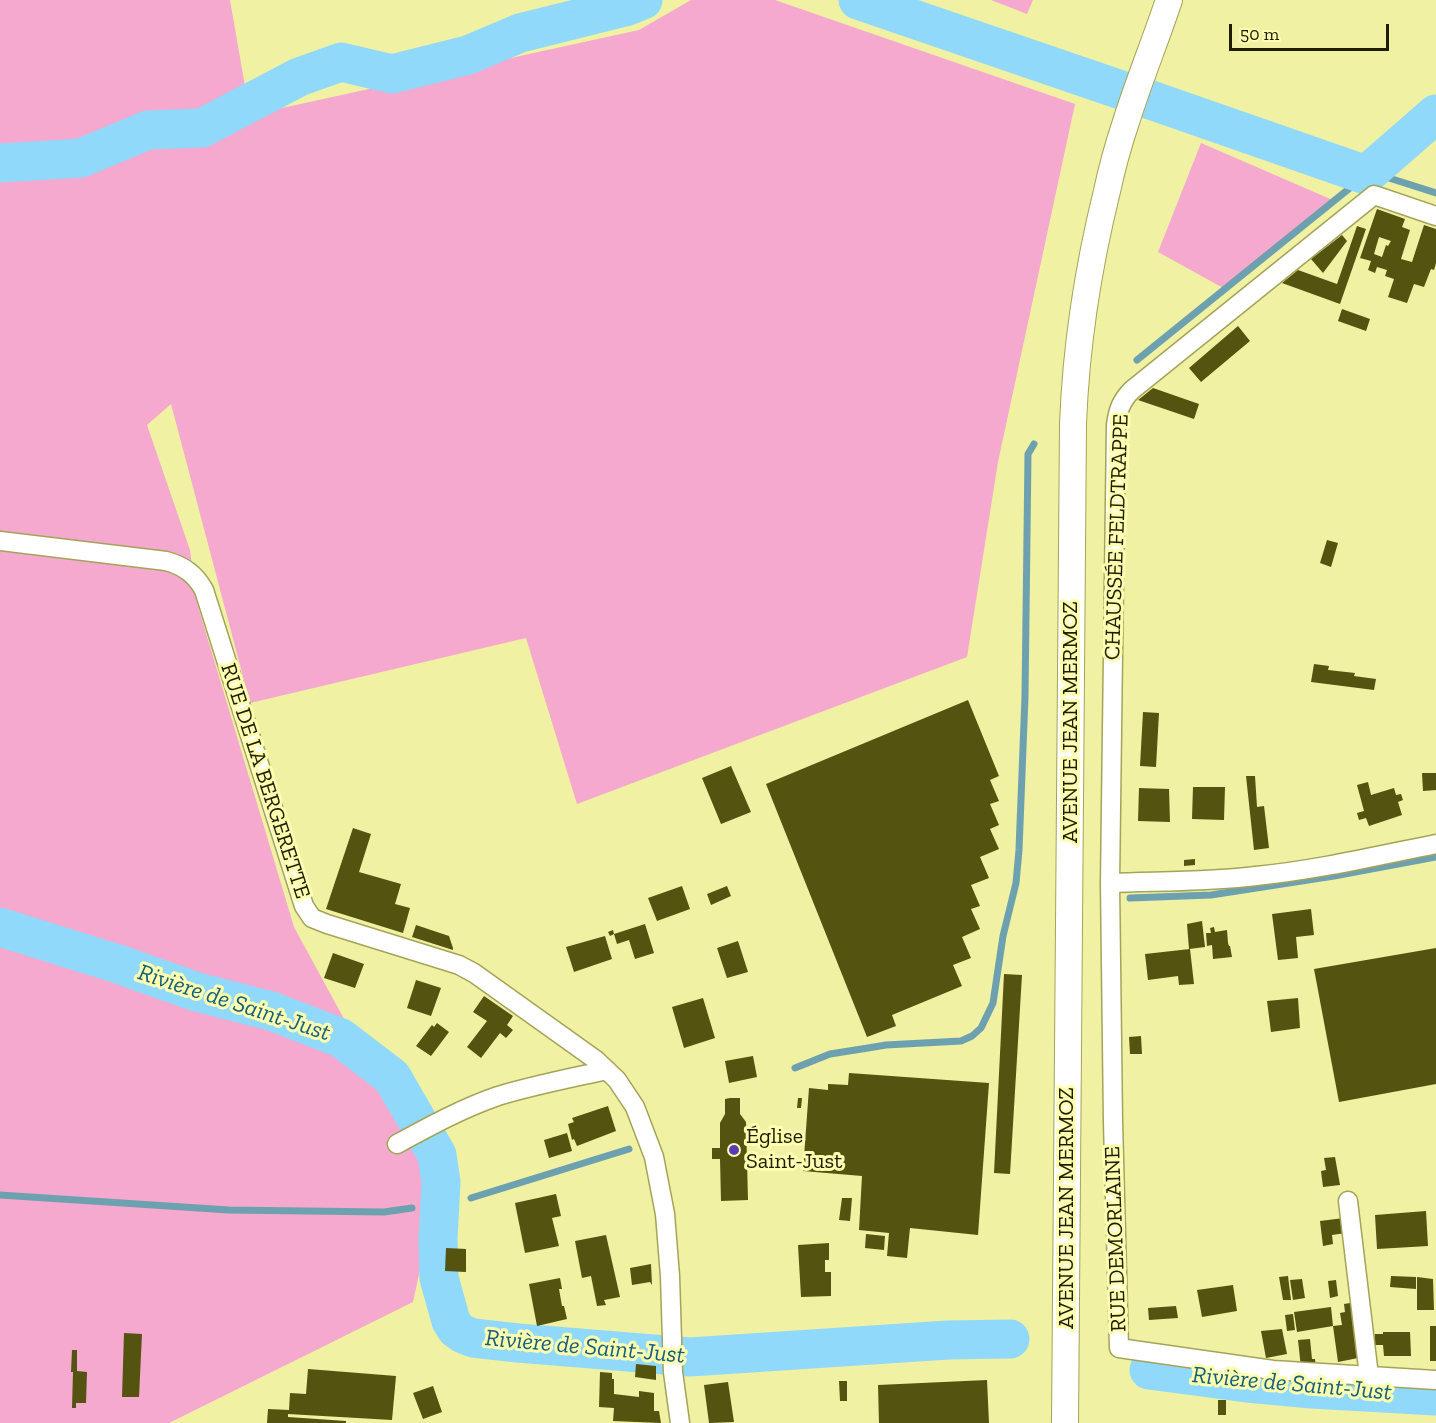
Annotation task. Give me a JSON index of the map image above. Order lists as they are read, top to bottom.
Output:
{
  "streets": {
    "main road": ["AVENUE JEAN MERMOZ"],
    "street": ["CHAUSSÉE FELDTRAPPE", "RUE DE LA BERGERETTE", "RUE DEMORLAINE"]
  },
  "crossings": [
    ["CHAUSSÉE FELDTRAPPE", "RUE DEMORLAINE"]
  ],
  "water": ["Rivière de Saint-Just"],
  "places": ["Église Saint-Just"],
  "scale_bar": "50 m"
}
